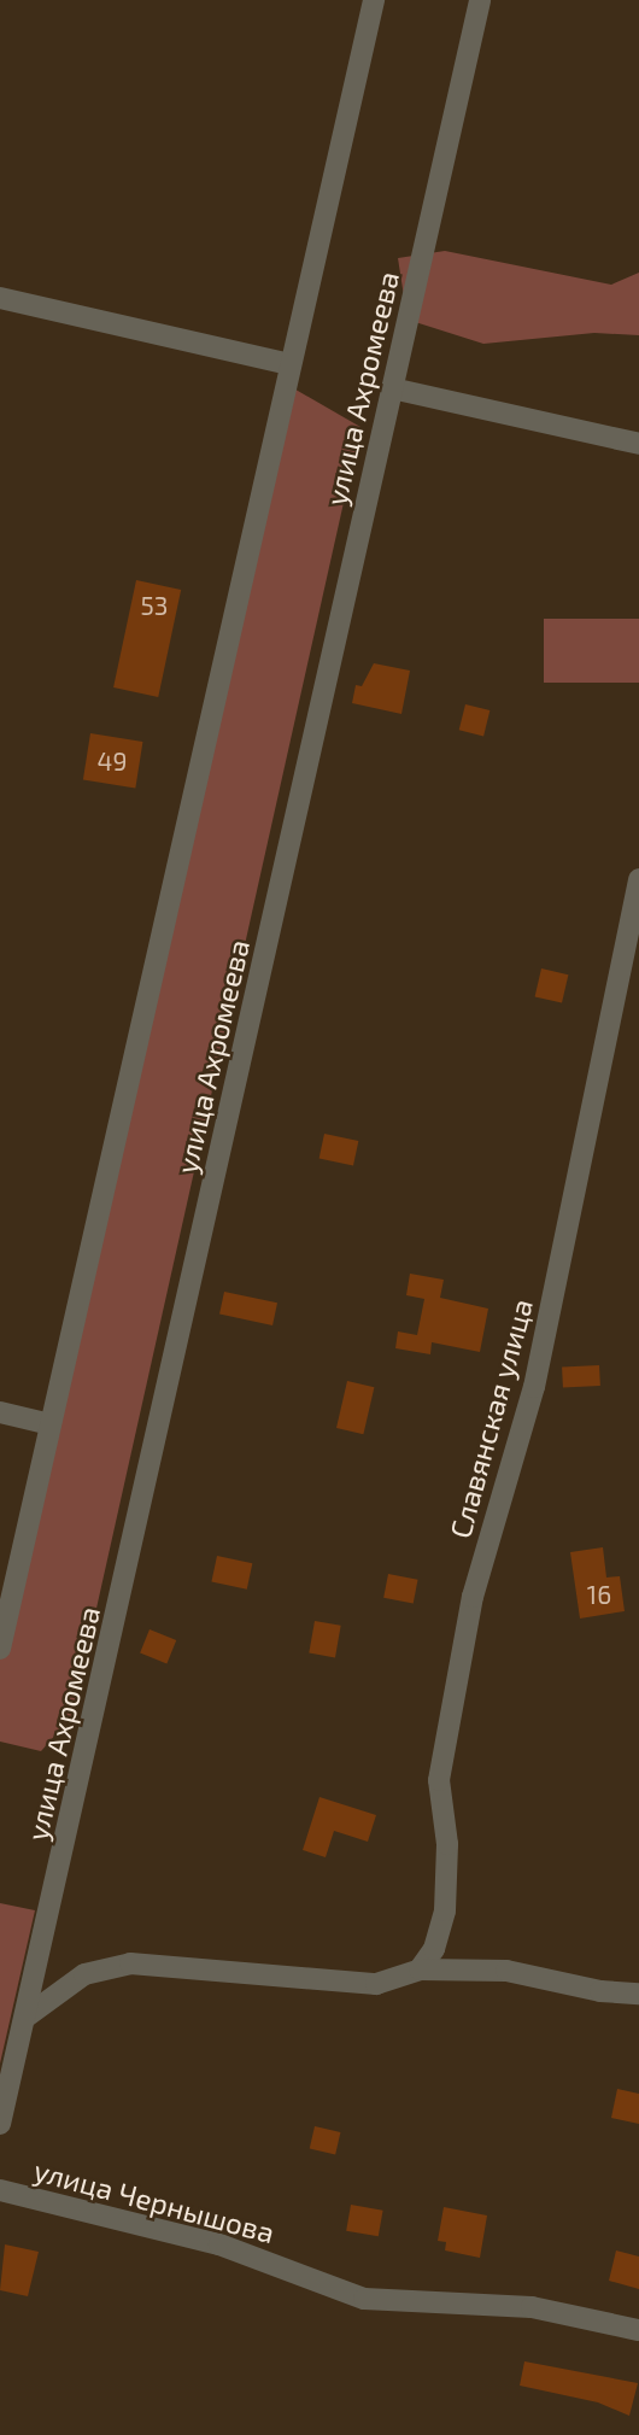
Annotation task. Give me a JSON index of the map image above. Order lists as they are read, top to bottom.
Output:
{
  "streets": {
    "street": ["улица Ахромеева", "Славянская улица", "улица Чернышова"]
  },
  "house_numbers": ["53", "49", "16"]
}
